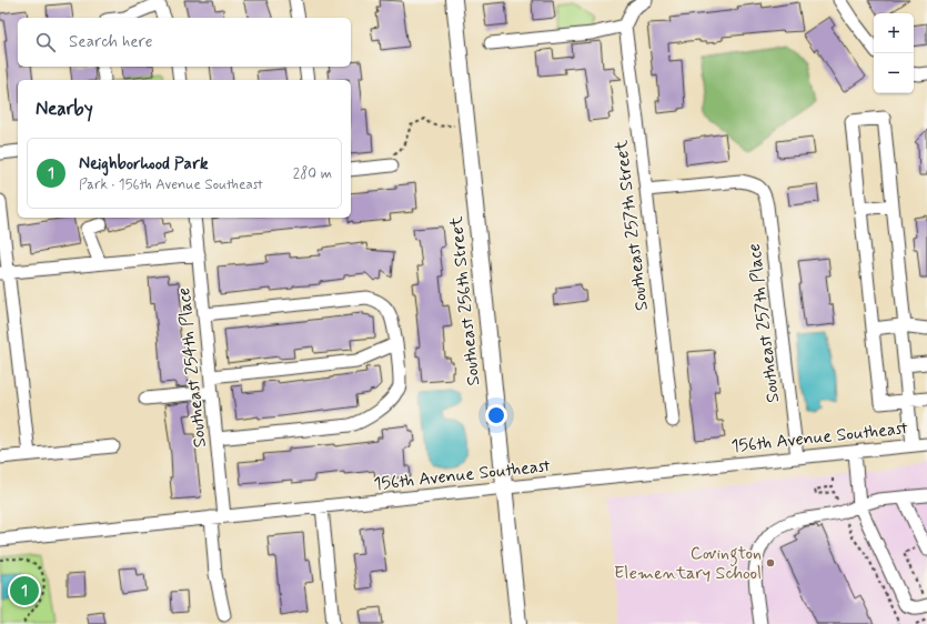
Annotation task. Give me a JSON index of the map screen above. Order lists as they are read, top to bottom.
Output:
{
  "streets": {
    "main road": ["Southeast 256th Street"],
    "street": [
      "Southeast 257th Street",
      "Southeast 257th Place",
      "Southeast 254th Place",
      "156th Avenue Southeast"
    ]
  },
  "crossings": [
    ["Southeast 257th Street", "Southeast 257th Place"],
    ["Southeast 256th Street", "156th Avenue Southeast"],
    ["Southeast 257th Place", "156th Avenue Southeast"],
    ["Southeast 254th Place", "156th Avenue Southeast"]
  ],
  "places": ["Covington Elementary School"],
  "page": {
    "map_buttons": ["+", "−"],
    "search": "Search here",
    "heading": "Nearby",
    "list": [
      {
        "mark": "1",
        "name": "Neighborhood Park",
        "note": "Park · 156th Avenue Southeast",
        "value": "280 m"
      }
    ],
    "pins": "1"
  }
}
